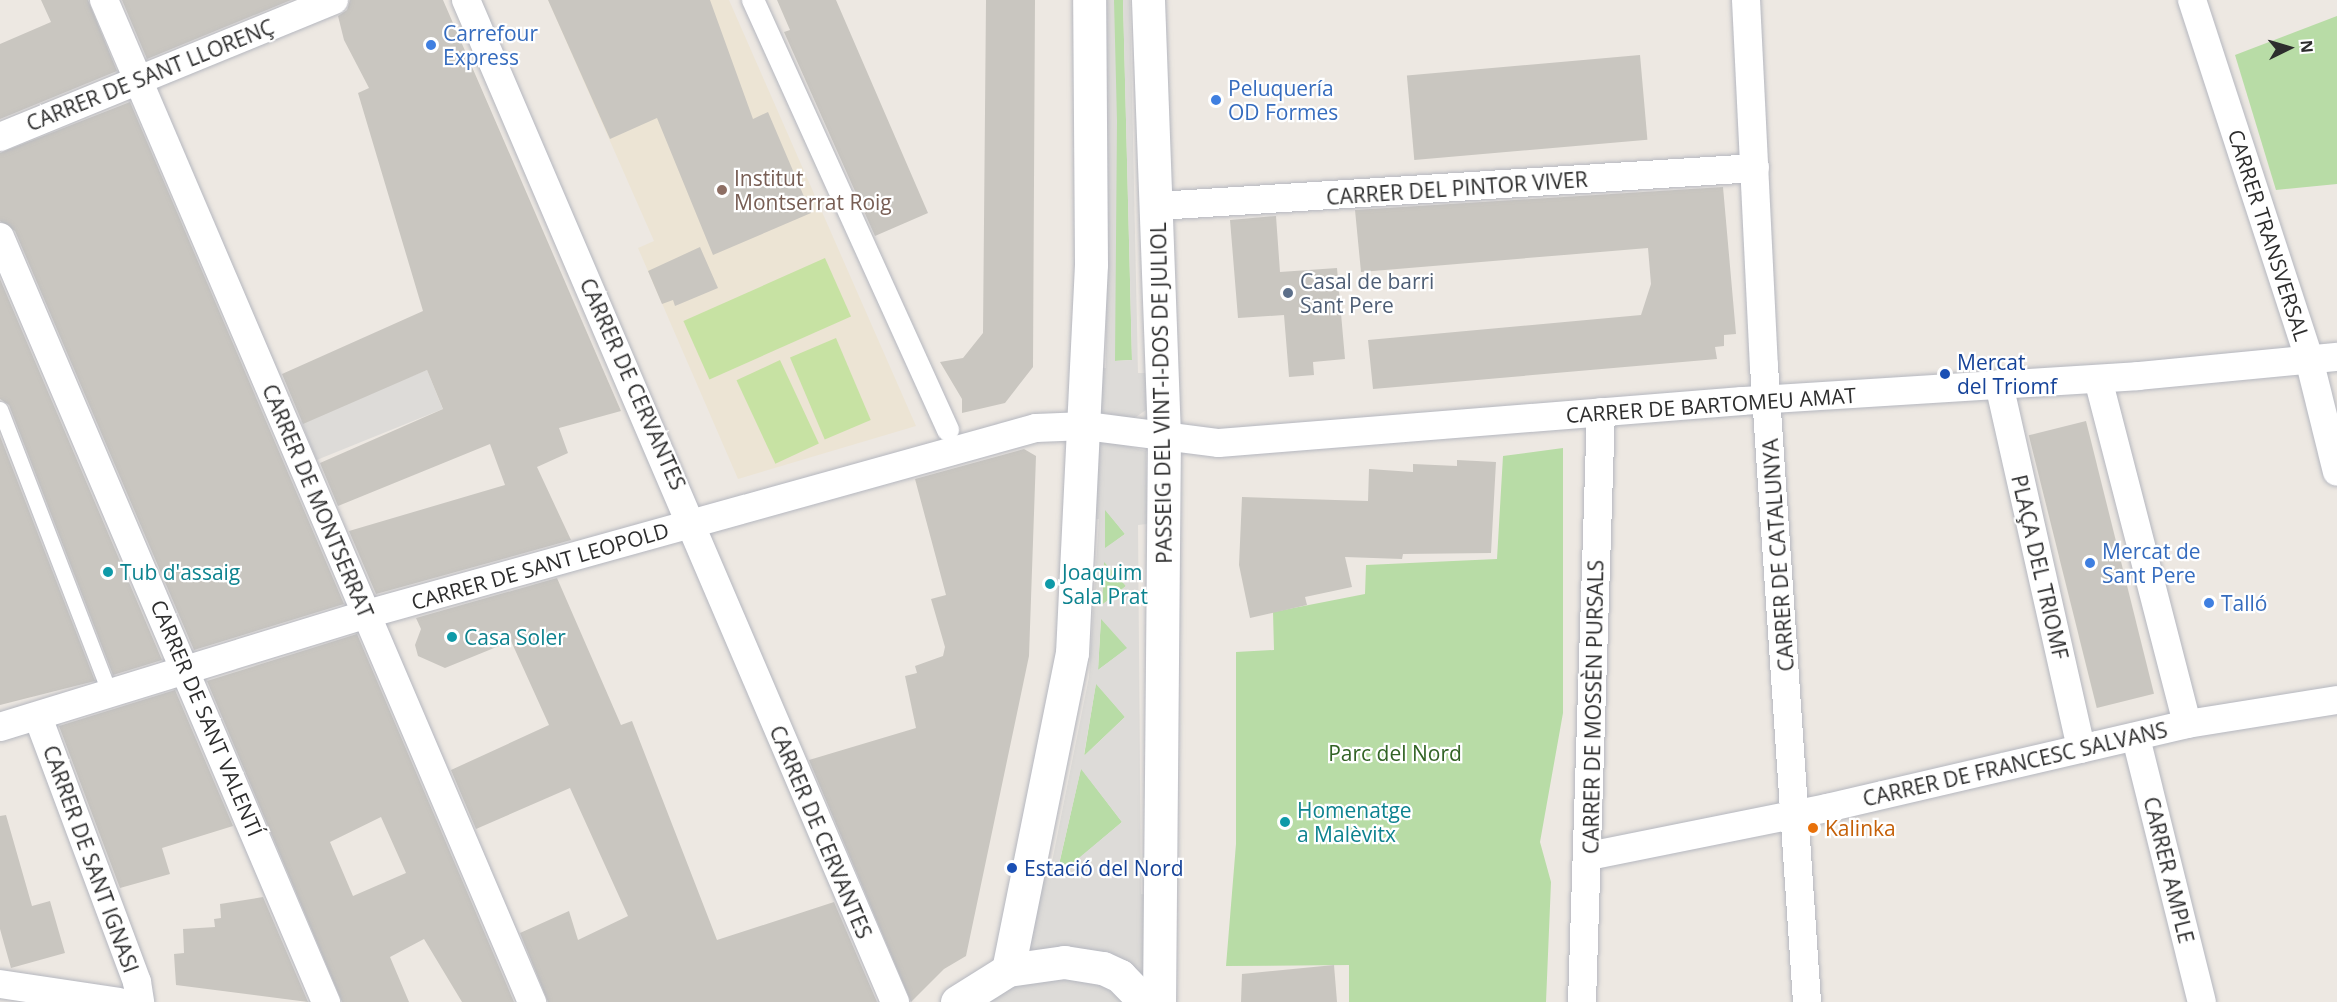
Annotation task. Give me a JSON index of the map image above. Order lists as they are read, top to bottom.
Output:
{
  "streets": {
    "street": [
      "CARRER DE SANT LLORENÇ",
      "CARRER DEL PINTOR VIVER",
      "CARRER TRANSVERSAL",
      "CARRER DE CERVANTES",
      "PASSEIG DEL VINT-I-DOS DE JULIOL",
      "CARRER DE BARTOMEU AMAT",
      "CARRER DE MONTSERRAT",
      "CARRER DE CATALUNYA",
      "CARRER DE SANT LEOPOLD",
      "PLAÇA DEL TRIOMF",
      "CARRER DE MOSSÈN PURSALS",
      "CARRER DE SANT VALENTÍ",
      "CARRER DE FRANCESC SALVANS",
      "CARRER DE SANT IGNASI",
      "CARRER AMPLE"
    ]
  },
  "crossings": [
    ["CARRER DE SANT LLORENÇ", "CARRER DE MONTSERRAT"],
    ["CARRER DEL PINTOR VIVER", "PASSEIG DEL VINT-I-DOS DE JULIOL"],
    ["CARRER DEL PINTOR VIVER", "CARRER DE CATALUNYA"],
    ["CARRER TRANSVERSAL", "CARRER DE BARTOMEU AMAT"],
    ["CARRER DE CERVANTES", "CARRER DE SANT LEOPOLD"],
    ["PASSEIG DEL VINT-I-DOS DE JULIOL", "CARRER DE BARTOMEU AMAT"],
    ["CARRER DE BARTOMEU AMAT", "CARRER DE CATALUNYA"],
    ["CARRER DE BARTOMEU AMAT", "CARRER DE SANT LEOPOLD"],
    ["CARRER DE BARTOMEU AMAT", "PLAÇA DEL TRIOMF"],
    ["CARRER DE BARTOMEU AMAT", "CARRER DE MOSSÈN PURSALS"],
    ["CARRER DE MONTSERRAT", "CARRER DE SANT LEOPOLD"],
    ["CARRER DE CATALUNYA", "CARRER DE FRANCESC SALVANS"],
    ["CARRER DE SANT LEOPOLD", "CARRER DE SANT VALENTÍ"],
    ["CARRER DE SANT LEOPOLD", "CARRER DE SANT IGNASI"],
    ["PLAÇA DEL TRIOMF", "CARRER DE FRANCESC SALVANS"],
    ["CARRER DE MOSSÈN PURSALS", "CARRER DE FRANCESC SALVANS"],
    ["CARRER DE FRANCESC SALVANS", "CARRER AMPLE"]
  ],
  "parks": ["Parc del Nord"],
  "places": [
    "Carrefour Express",
    "Peluquería OD Formes",
    "Institut Montserrat Roig",
    "Casal de barri Sant Pere",
    "Mercat del Triomf",
    "Mercat de Sant Pere",
    "Tub d'assaig",
    "Joaquim Sala Prat",
    "Talló",
    "Casa Soler",
    "Homenatge a Malèvitx",
    "Kalinka",
    "Estació del Nord"
  ],
  "north": "right"
}
